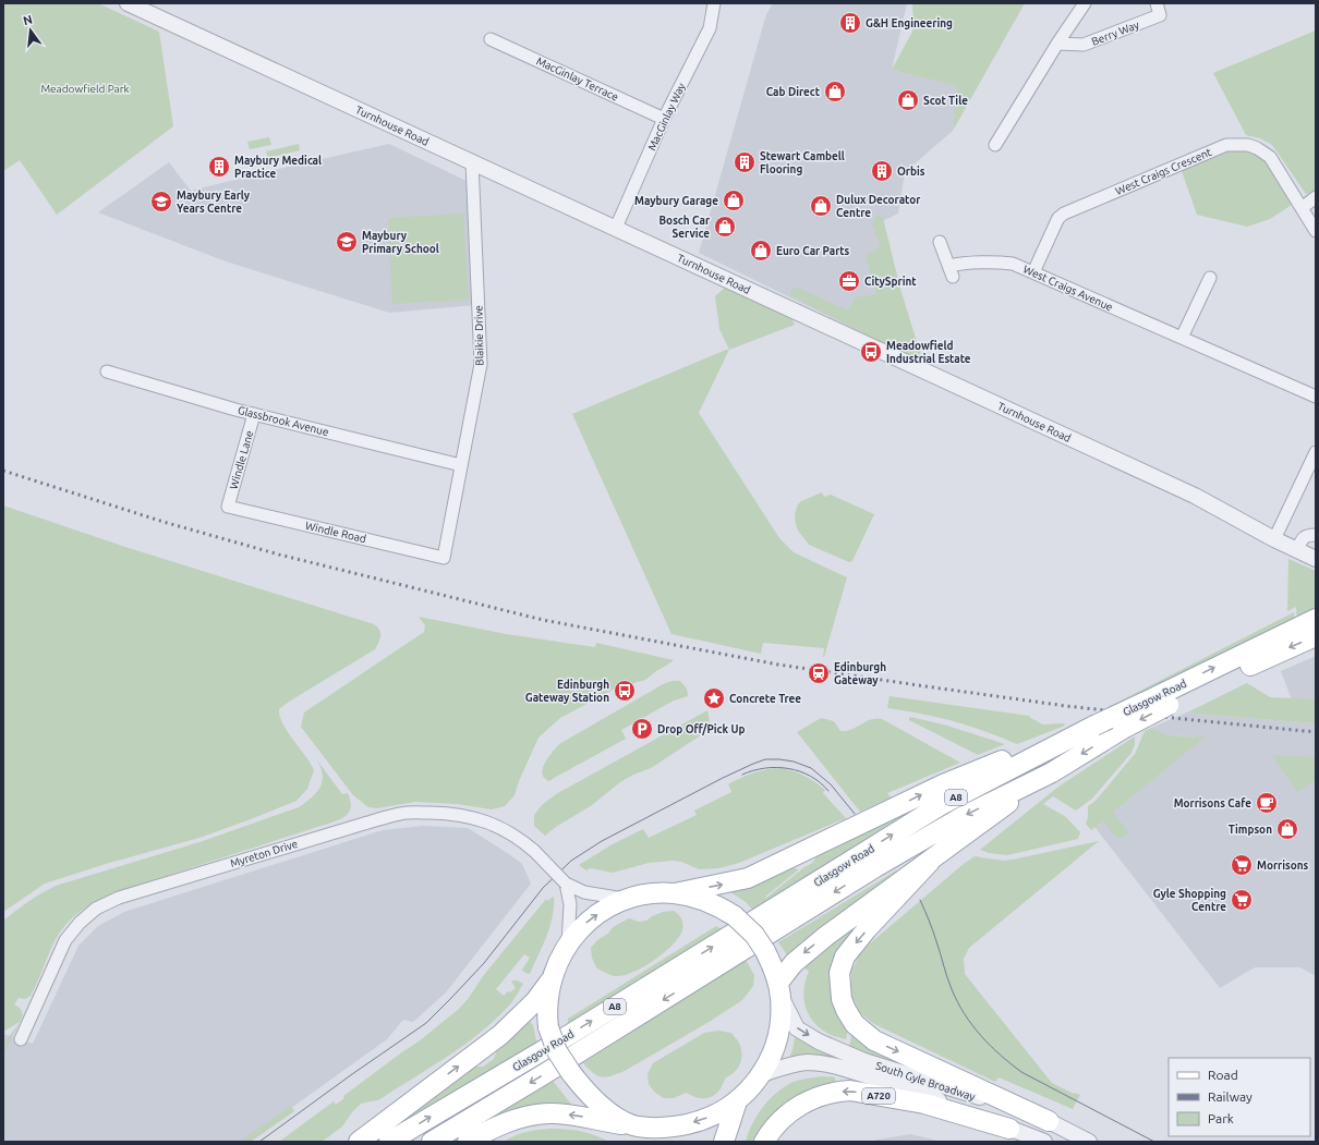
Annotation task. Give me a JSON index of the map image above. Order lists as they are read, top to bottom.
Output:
{
  "streets": {
    "main road": ["Glasgow Road", "A8", "A720"],
    "street": [
      "Berry Way",
      "MacGinlay Terrace",
      "MacGinlay Way",
      "Turnhouse Road",
      "West Craigs Crescent",
      "West Craigs Avenue",
      "Blaikie Drive",
      "Glassbrook Avenue",
      "Windle Lane",
      "Windle Road",
      "Myreton Drive",
      "South Gyle Broadway"
    ]
  },
  "crossings": [
    ["MacGinlay Terrace", "MacGinlay Way"],
    ["MacGinlay Way", "Turnhouse Road"],
    ["Turnhouse Road", "Blaikie Drive"],
    ["West Craigs Crescent", "West Craigs Avenue"],
    ["Blaikie Drive", "Glassbrook Avenue"],
    ["Blaikie Drive", "Windle Road"],
    ["Glassbrook Avenue", "Windle Lane"],
    ["Windle Lane", "Windle Road"],
    ["South Gyle Broadway", "A720"]
  ],
  "parks": ["Meadowfield Park"],
  "places": {
    "building": [
      "G&H Engineering",
      "Stewart Cambell Flooring",
      "Maybury Medical Practice",
      "Orbis"
    ],
    "shop": [
      "Cab Direct",
      "Scot Tile",
      "Maybury Garage",
      "Dulux Decorator Centre",
      "Bosch Car Service",
      "Euro Car Parts",
      "Timpson"
    ],
    "school or university": ["Maybury Early Years Centre", "Maybury Primary School"],
    "office": ["CitySprint"],
    "bus stop": ["Meadowfield Industrial Estate", "Edinburgh Gateway Station"],
    "station": ["Edinburgh Gateway"],
    "place": ["Concrete Tree"],
    "parking": ["Drop Off/Pick Up"],
    "cafe": ["Morrisons Cafe"],
    "supermarket": ["Morrisons", "Gyle Shopping Centre"]
  },
  "legend": ["Road", "Railway", "Park"],
  "north": "top"
}
